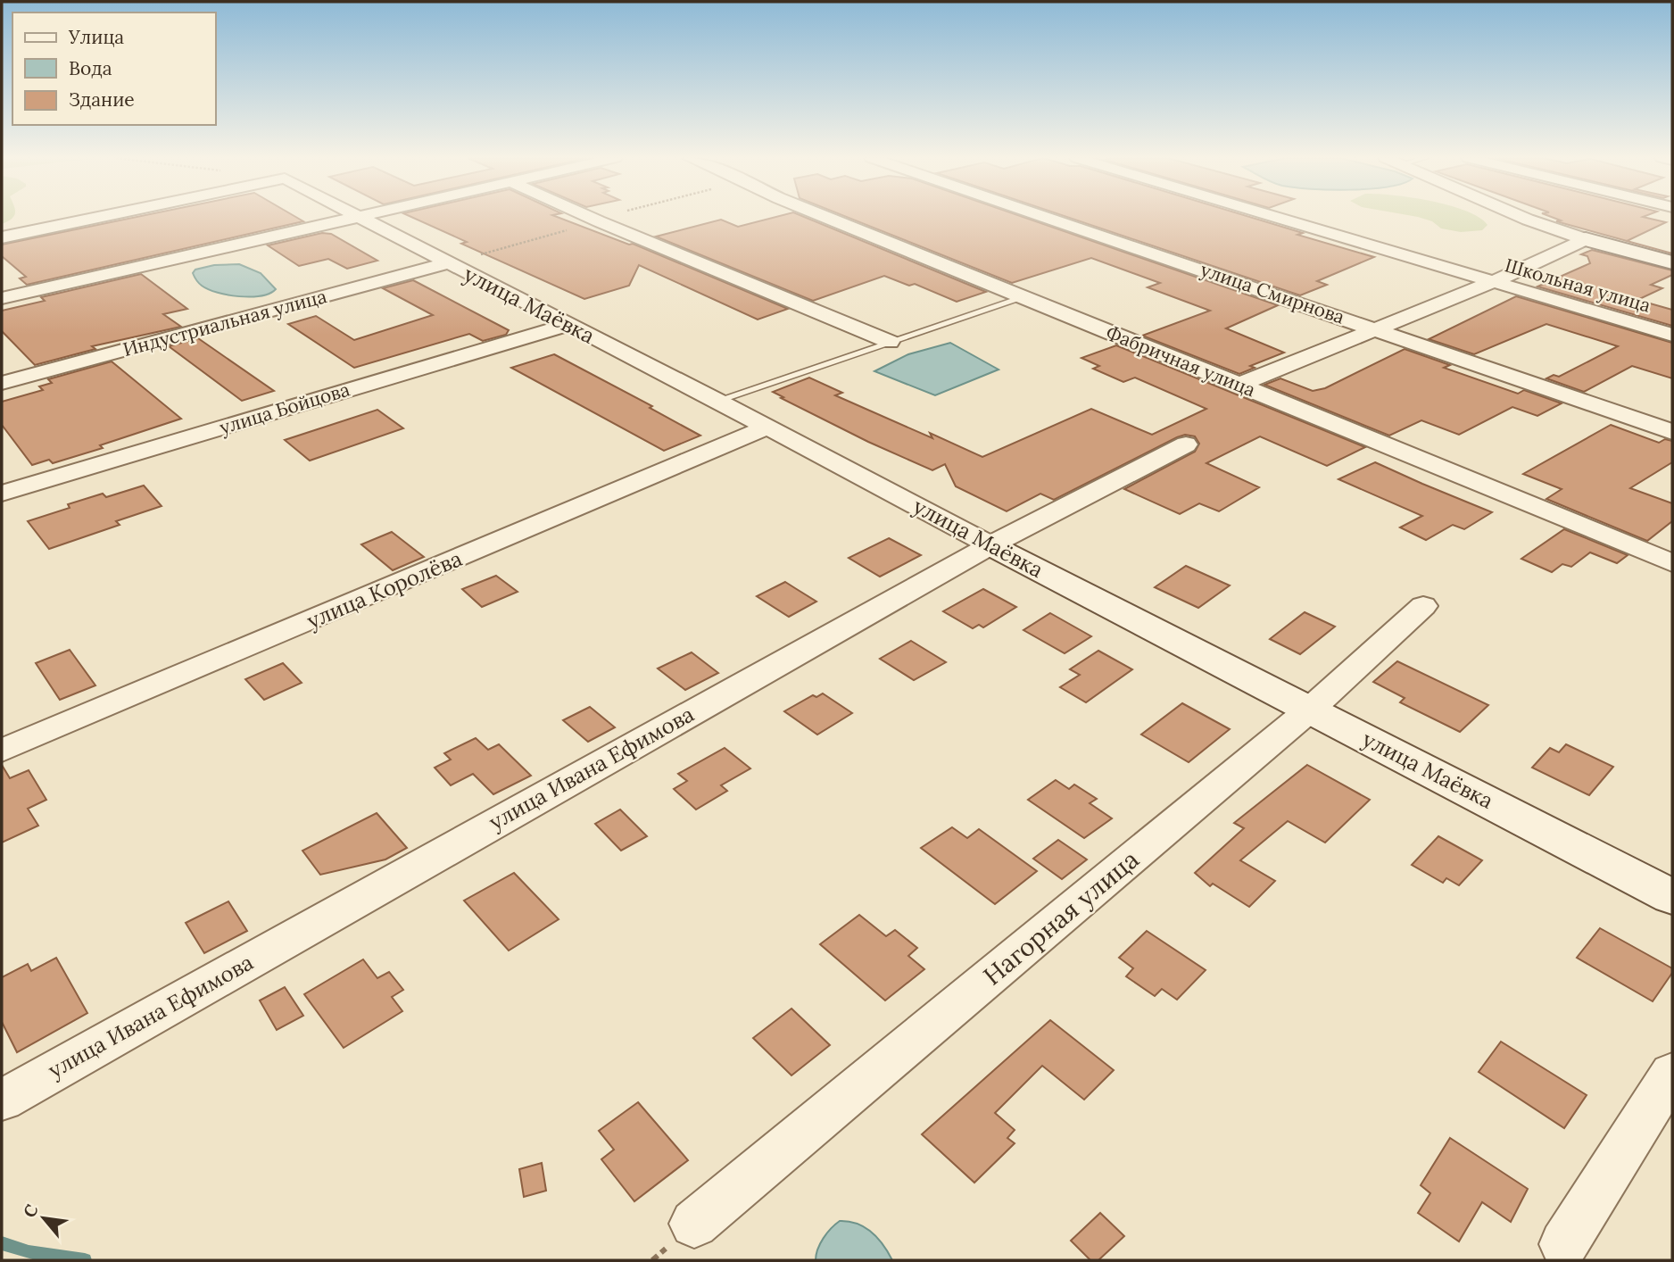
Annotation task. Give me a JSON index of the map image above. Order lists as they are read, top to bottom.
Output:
{
  "streets": {
    "street": [
      "Школьная улица",
      "улица Смирнова",
      "улица Маёвка",
      "Индустриальная улица",
      "Фабричная улица",
      "улица Бойцова",
      "улица Королёва",
      "улица Ивана Ефимова",
      "Нагорная улица"
    ]
  },
  "crossings": [
    ["улица Маёвка", "Индустриальная улица"],
    ["улица Маёвка", "улица Бойцова"],
    ["улица Маёвка", "улица Королёва"],
    ["улица Маёвка", "улица Ивана Ефимова"],
    ["улица Маёвка", "Нагорная улица"]
  ],
  "legend": ["Улица", "Вода", "Здание"],
  "north": "top left"
}
